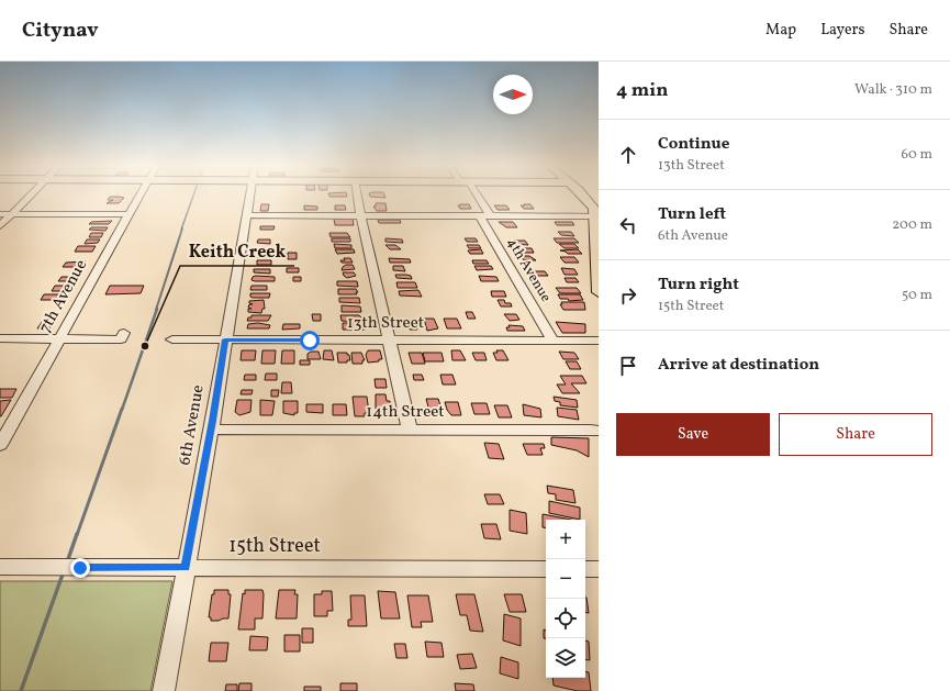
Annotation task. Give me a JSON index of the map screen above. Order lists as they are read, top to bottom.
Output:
{
  "streets": {
    "street": [
      "4th Avenue",
      "7th Avenue",
      "13th Street",
      "14th Street",
      "6th Avenue",
      "15th Street"
    ]
  },
  "crossings": [
    ["4th Avenue", "13th Street"],
    ["13th Street", "6th Avenue"],
    ["14th Street", "6th Avenue"],
    ["6th Avenue", "15th Street"]
  ],
  "places": ["Keith Creek"],
  "north": "right",
  "page": {
    "header": "Citynav",
    "nav": ["Map", "Layers", "Share"],
    "heading": ["4 min", "Walk · 310 m"],
    "list": [
      ["Continue", "13th Street", "60 m"],
      ["Turn left", "6th Avenue", "200 m"],
      ["Turn right", "15th Street", "50 m"],
      "Arrive at destination"
    ],
    "buttons": ["Save", "Share"],
    "map_buttons": ["+", "−"]
  }
}
